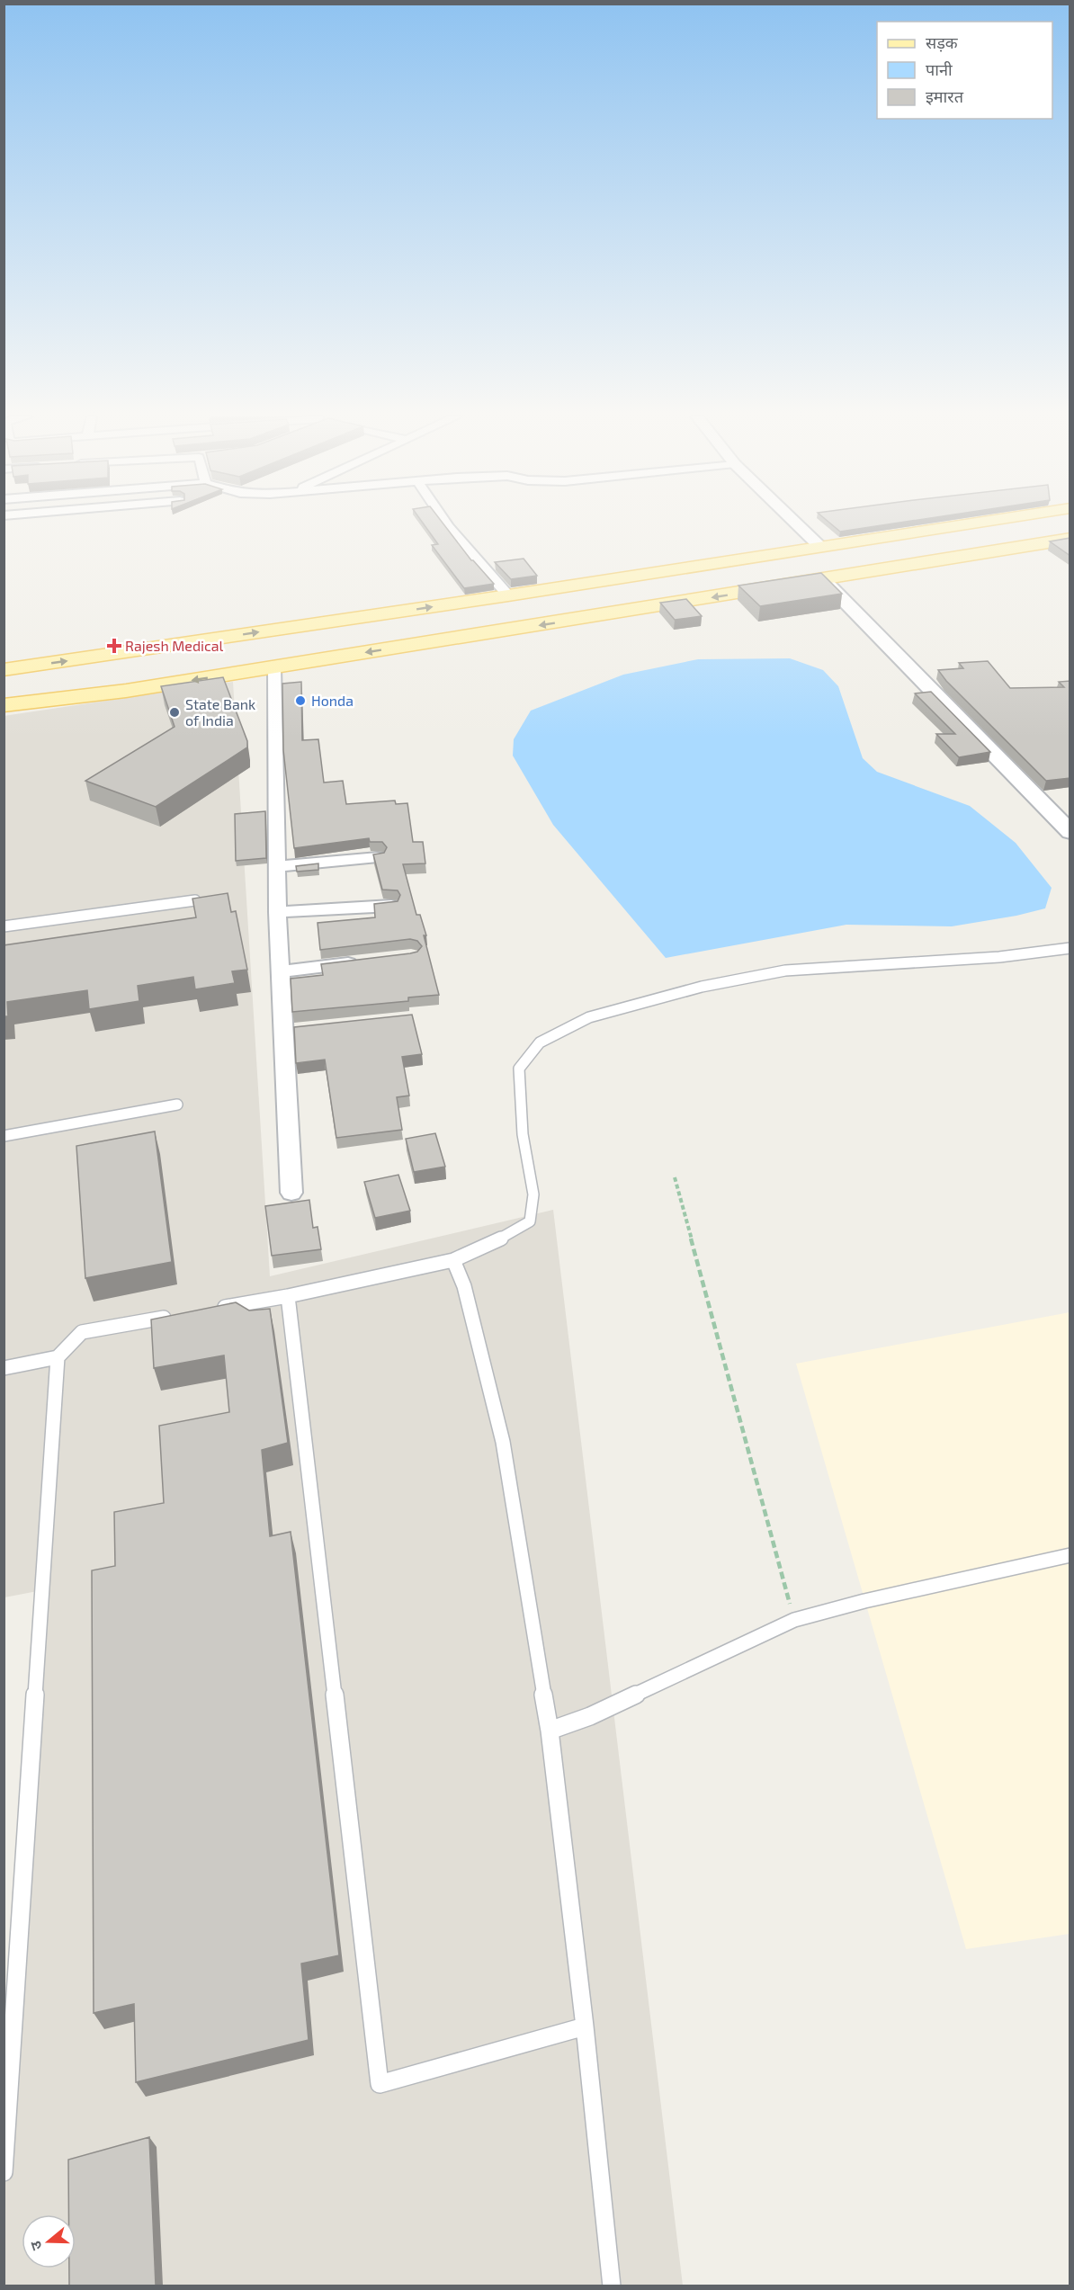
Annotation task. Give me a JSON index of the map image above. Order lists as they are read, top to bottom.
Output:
{
  "places": {
    "health": ["Rajesh Medical"],
    "other": ["Honda", "State Bank of India"]
  },
  "legend": ["सड़क", "पानी", "इमारत"],
  "north": "left"
}
